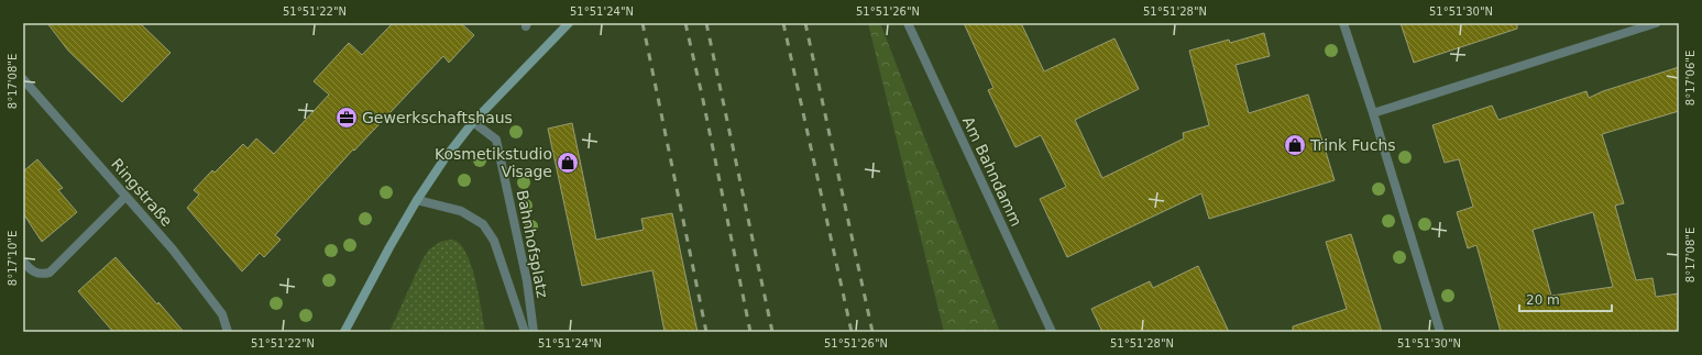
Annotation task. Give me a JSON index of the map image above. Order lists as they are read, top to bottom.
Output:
{
  "streets": {
    "street": ["Am Bahndamm", "Ringstraße", "Bahnhofsplatz"]
  },
  "places": {
    "office": ["Gewerkschaftshaus"],
    "shop": ["Trink Fuchs", "Kosmetikstudio Visage"]
  },
  "scale_bar": "20 m",
  "coordinates": [
    "51°51'22\"N",
    "51°51'24\"N",
    "51°51'26\"N",
    "51°51'28\"N",
    "51°51'30\"N",
    "8°17'06\"E",
    "8°17'08\"E",
    "8°17'10\"E"
  ]
}
